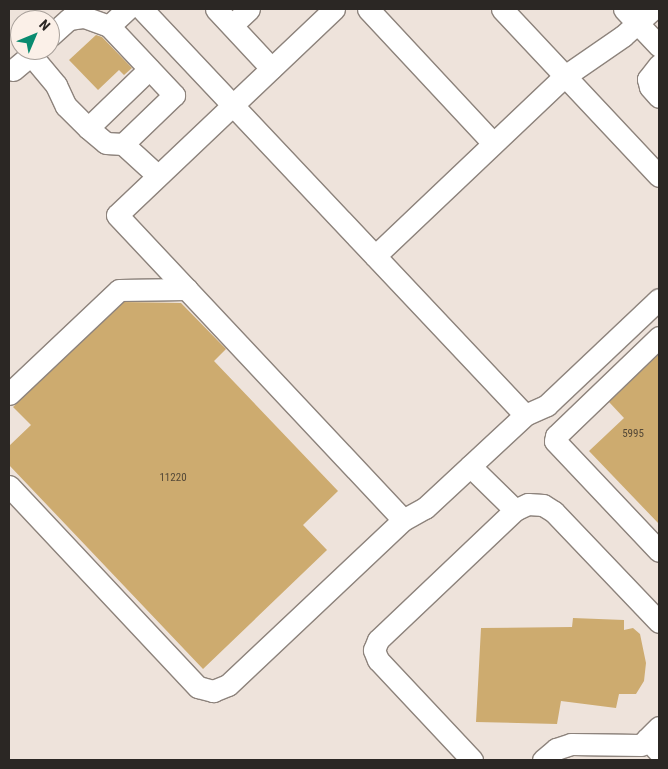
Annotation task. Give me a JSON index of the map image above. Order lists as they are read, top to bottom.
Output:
{
  "house_numbers": ["5995", "11220"],
  "north": "top right"
}
